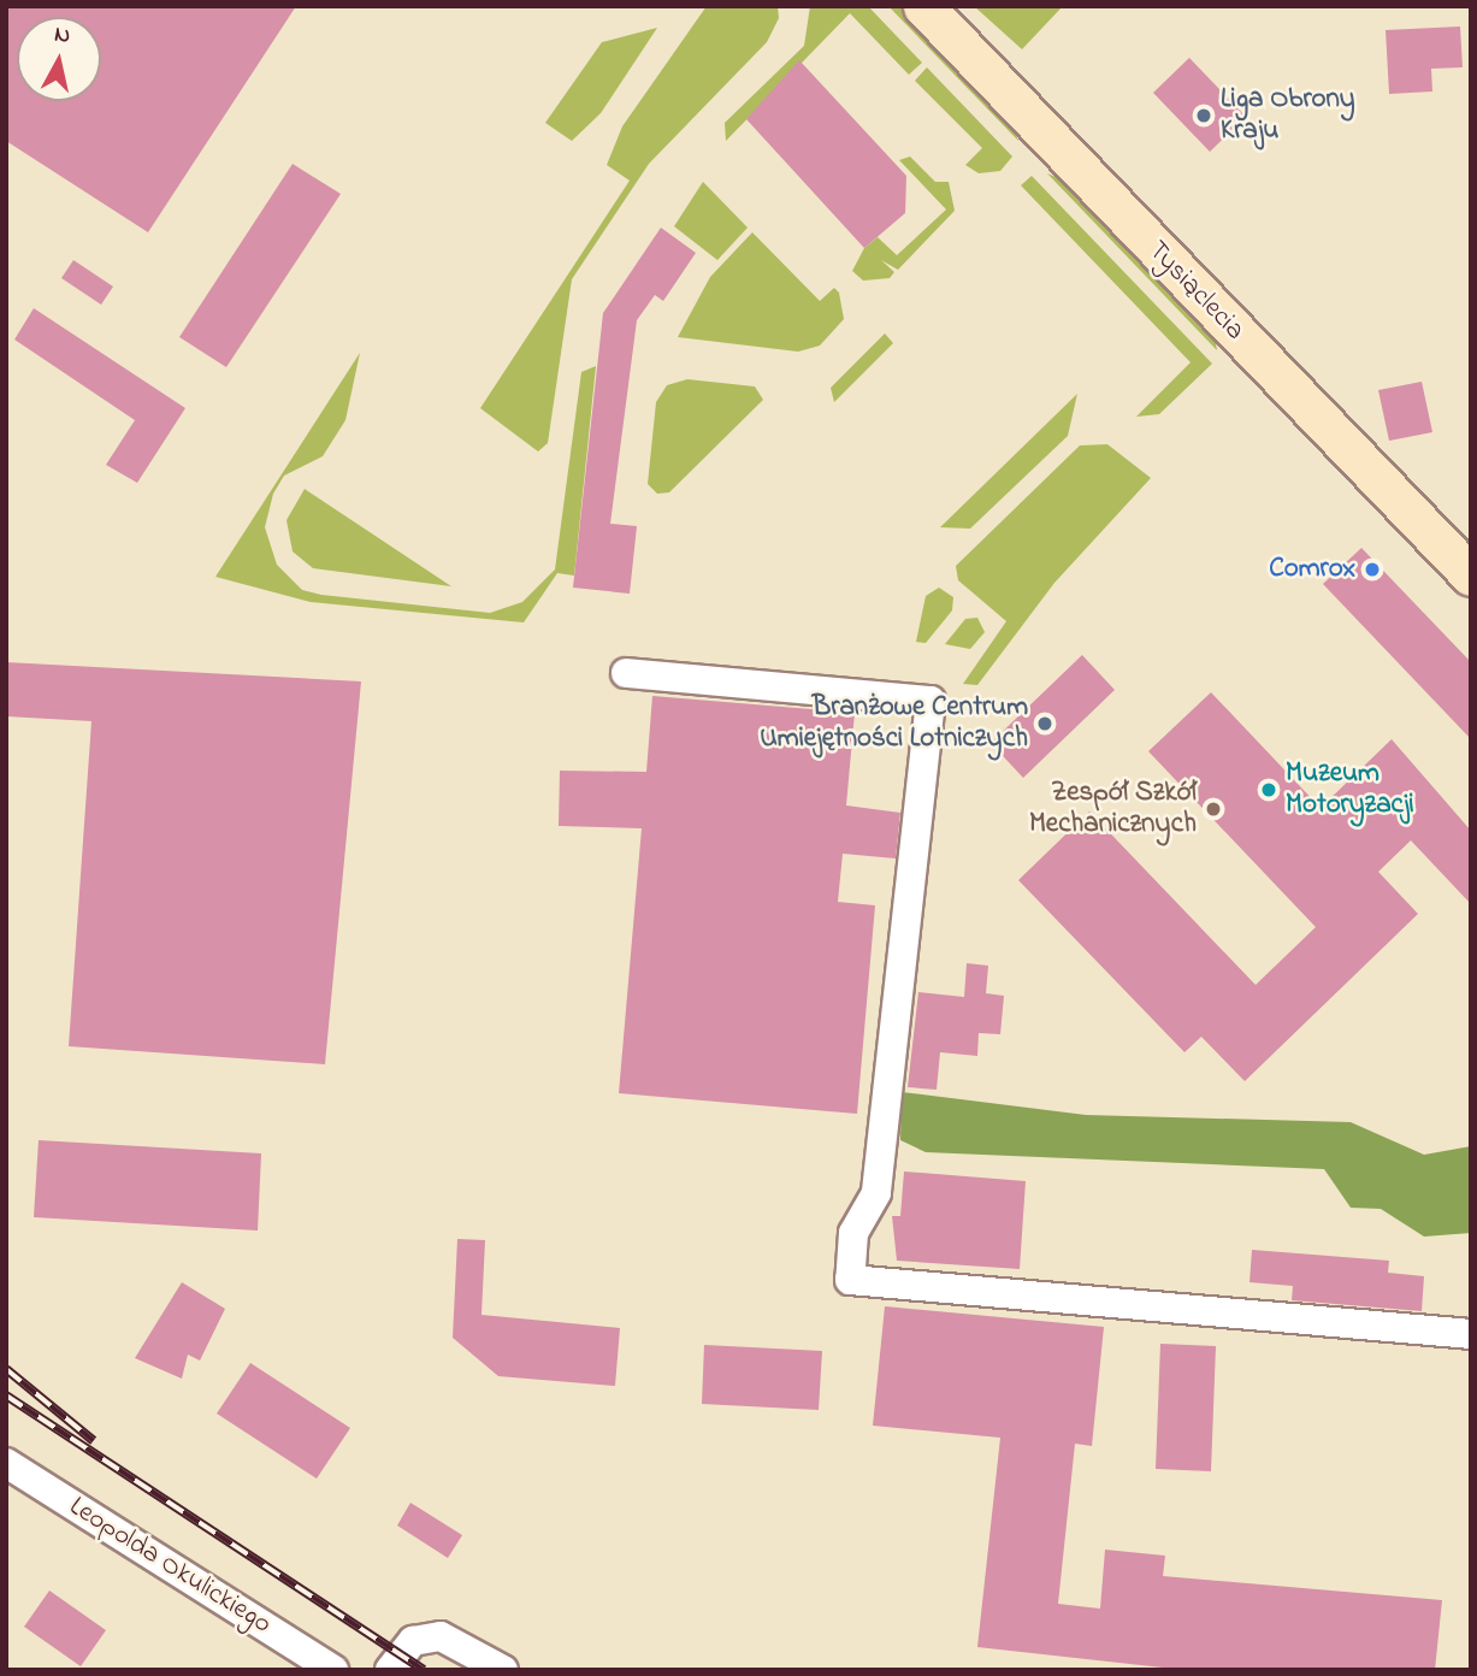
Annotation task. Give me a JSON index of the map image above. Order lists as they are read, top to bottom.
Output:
{
  "streets": {
    "street": ["Tysiąclecia", "Leopolda Okulickiego"]
  },
  "places": [
    "Liga Obrony Kraju",
    "Comrox",
    "Branżowe Centrum Umiejętności Lotniczych",
    "Muzeum Motoryzacji",
    "Zespół Szkół Mechanicznych"
  ],
  "north": "top"
}
